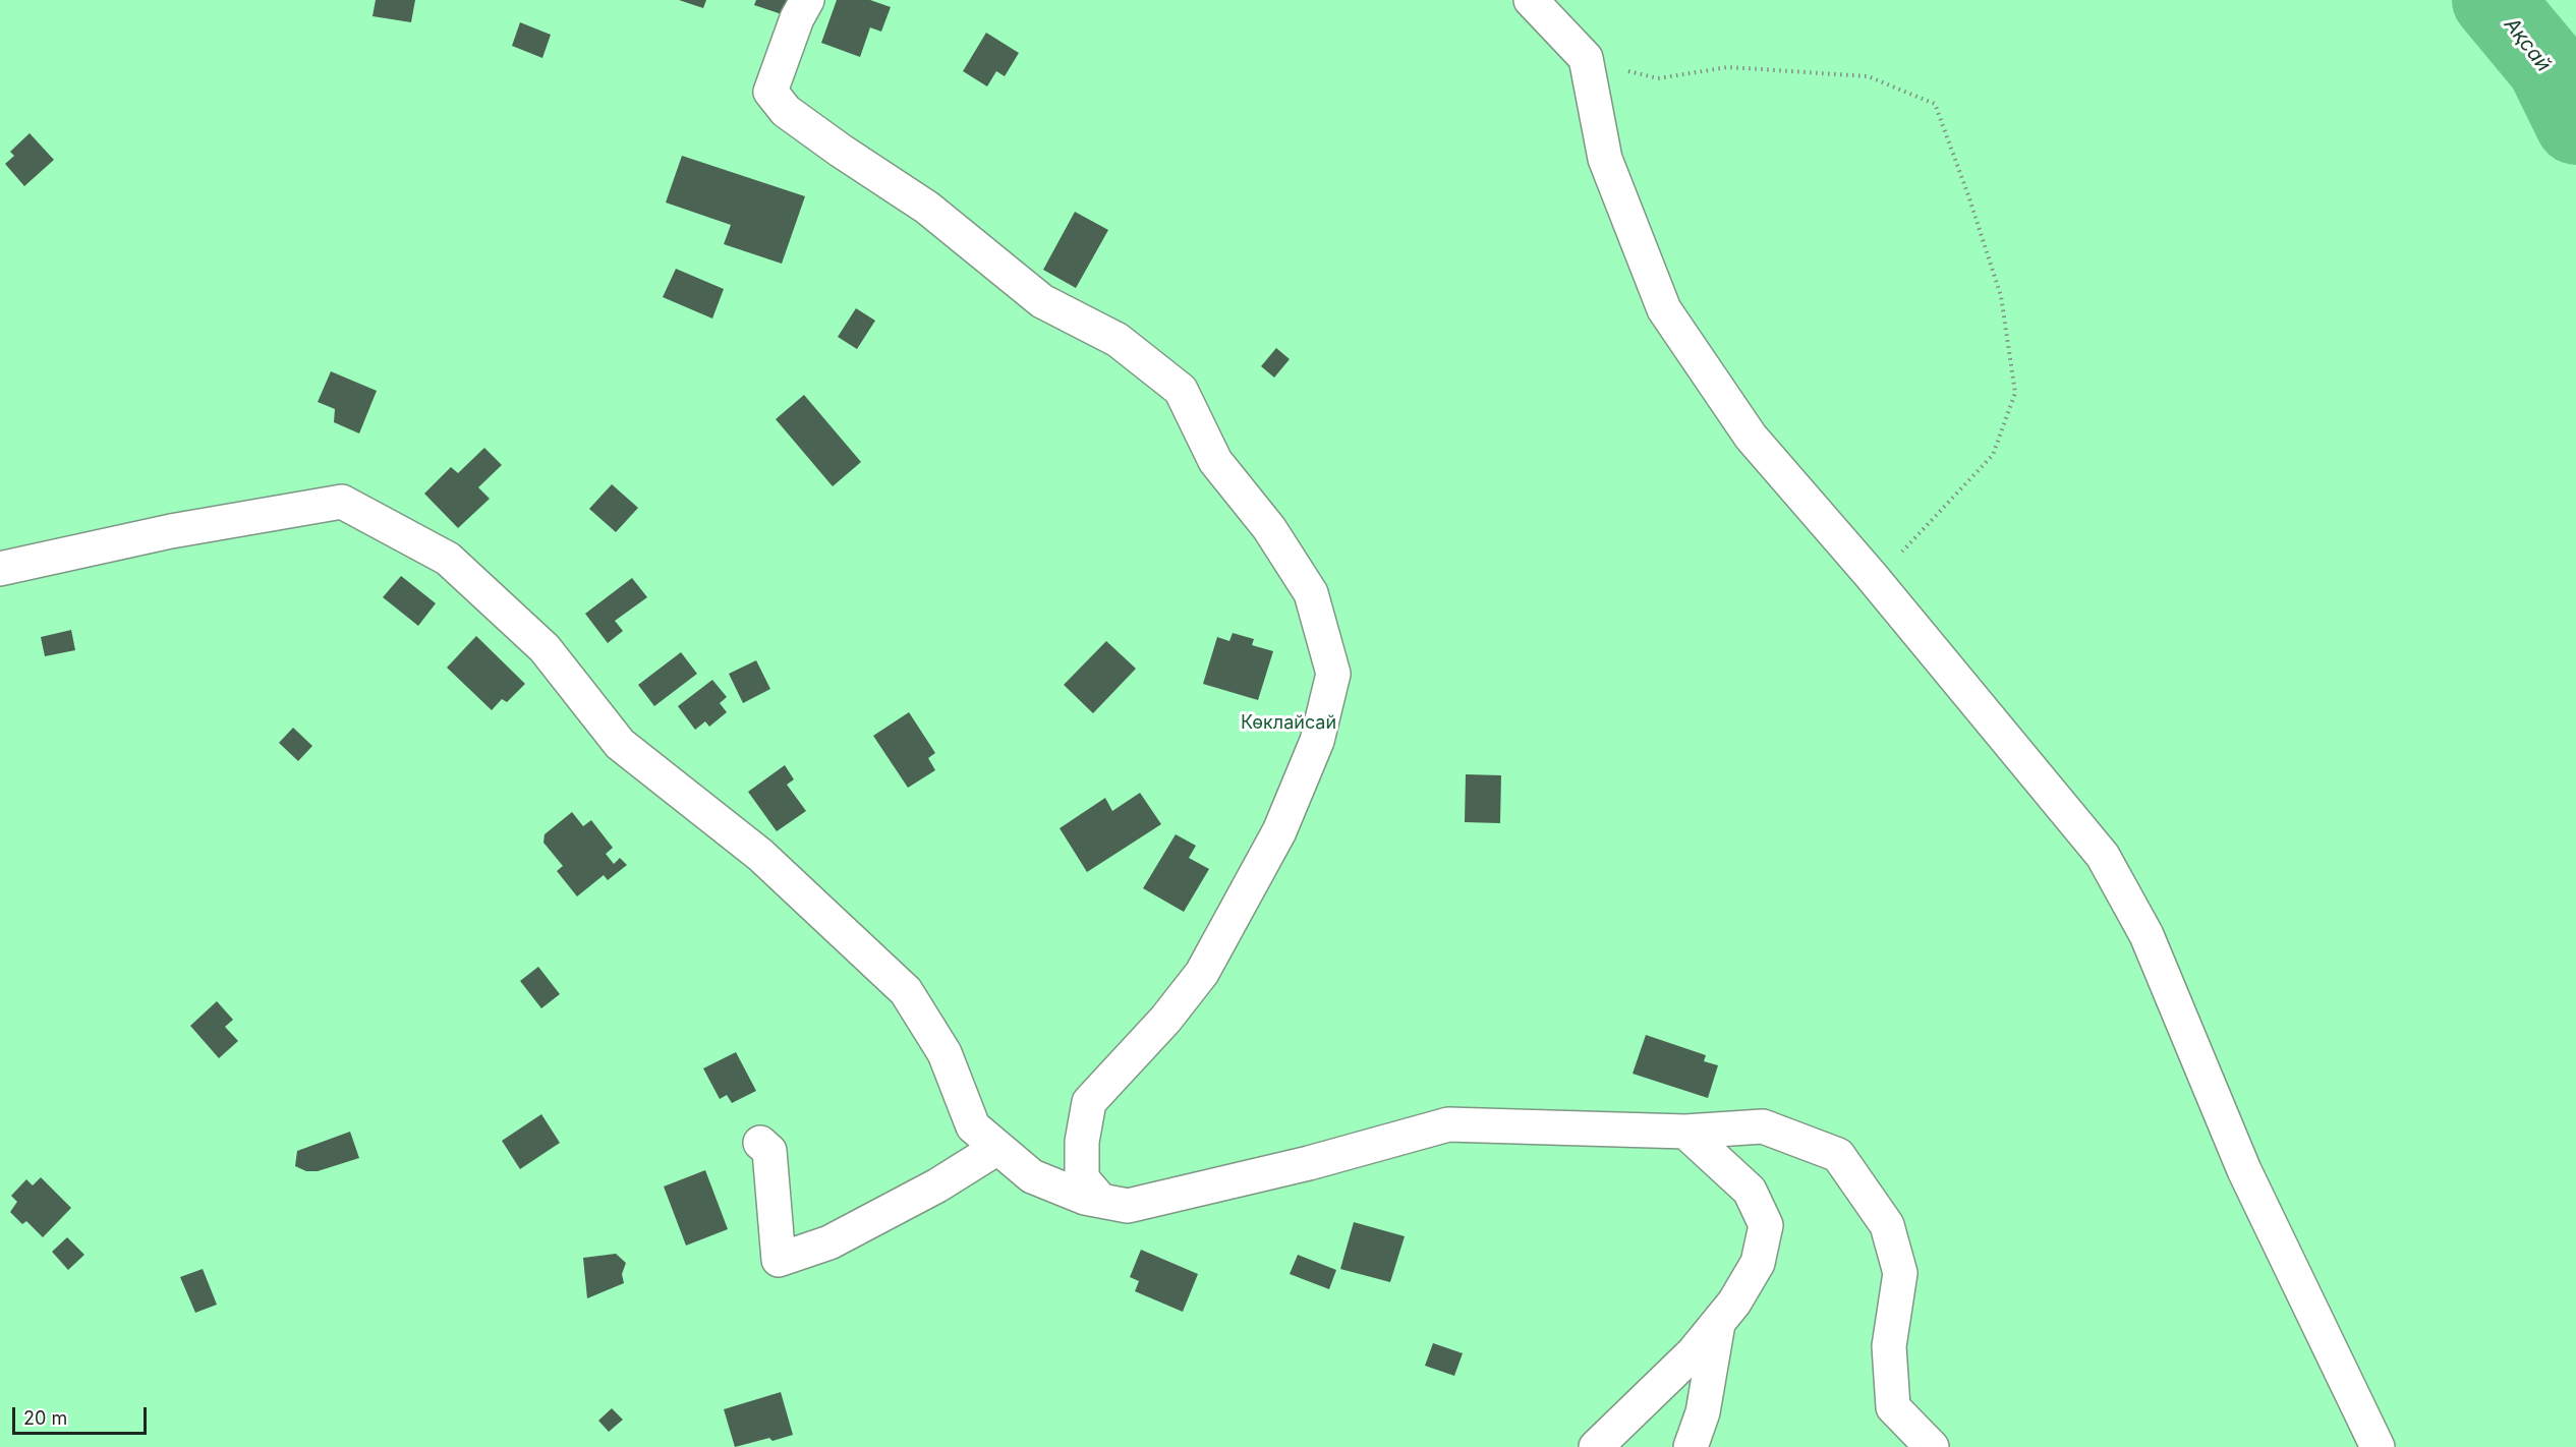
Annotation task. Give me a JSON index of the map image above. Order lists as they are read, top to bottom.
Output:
{
  "water": ["Ақсай"],
  "parks": ["Көклайсай"],
  "scale_bar": "20 m"
}
